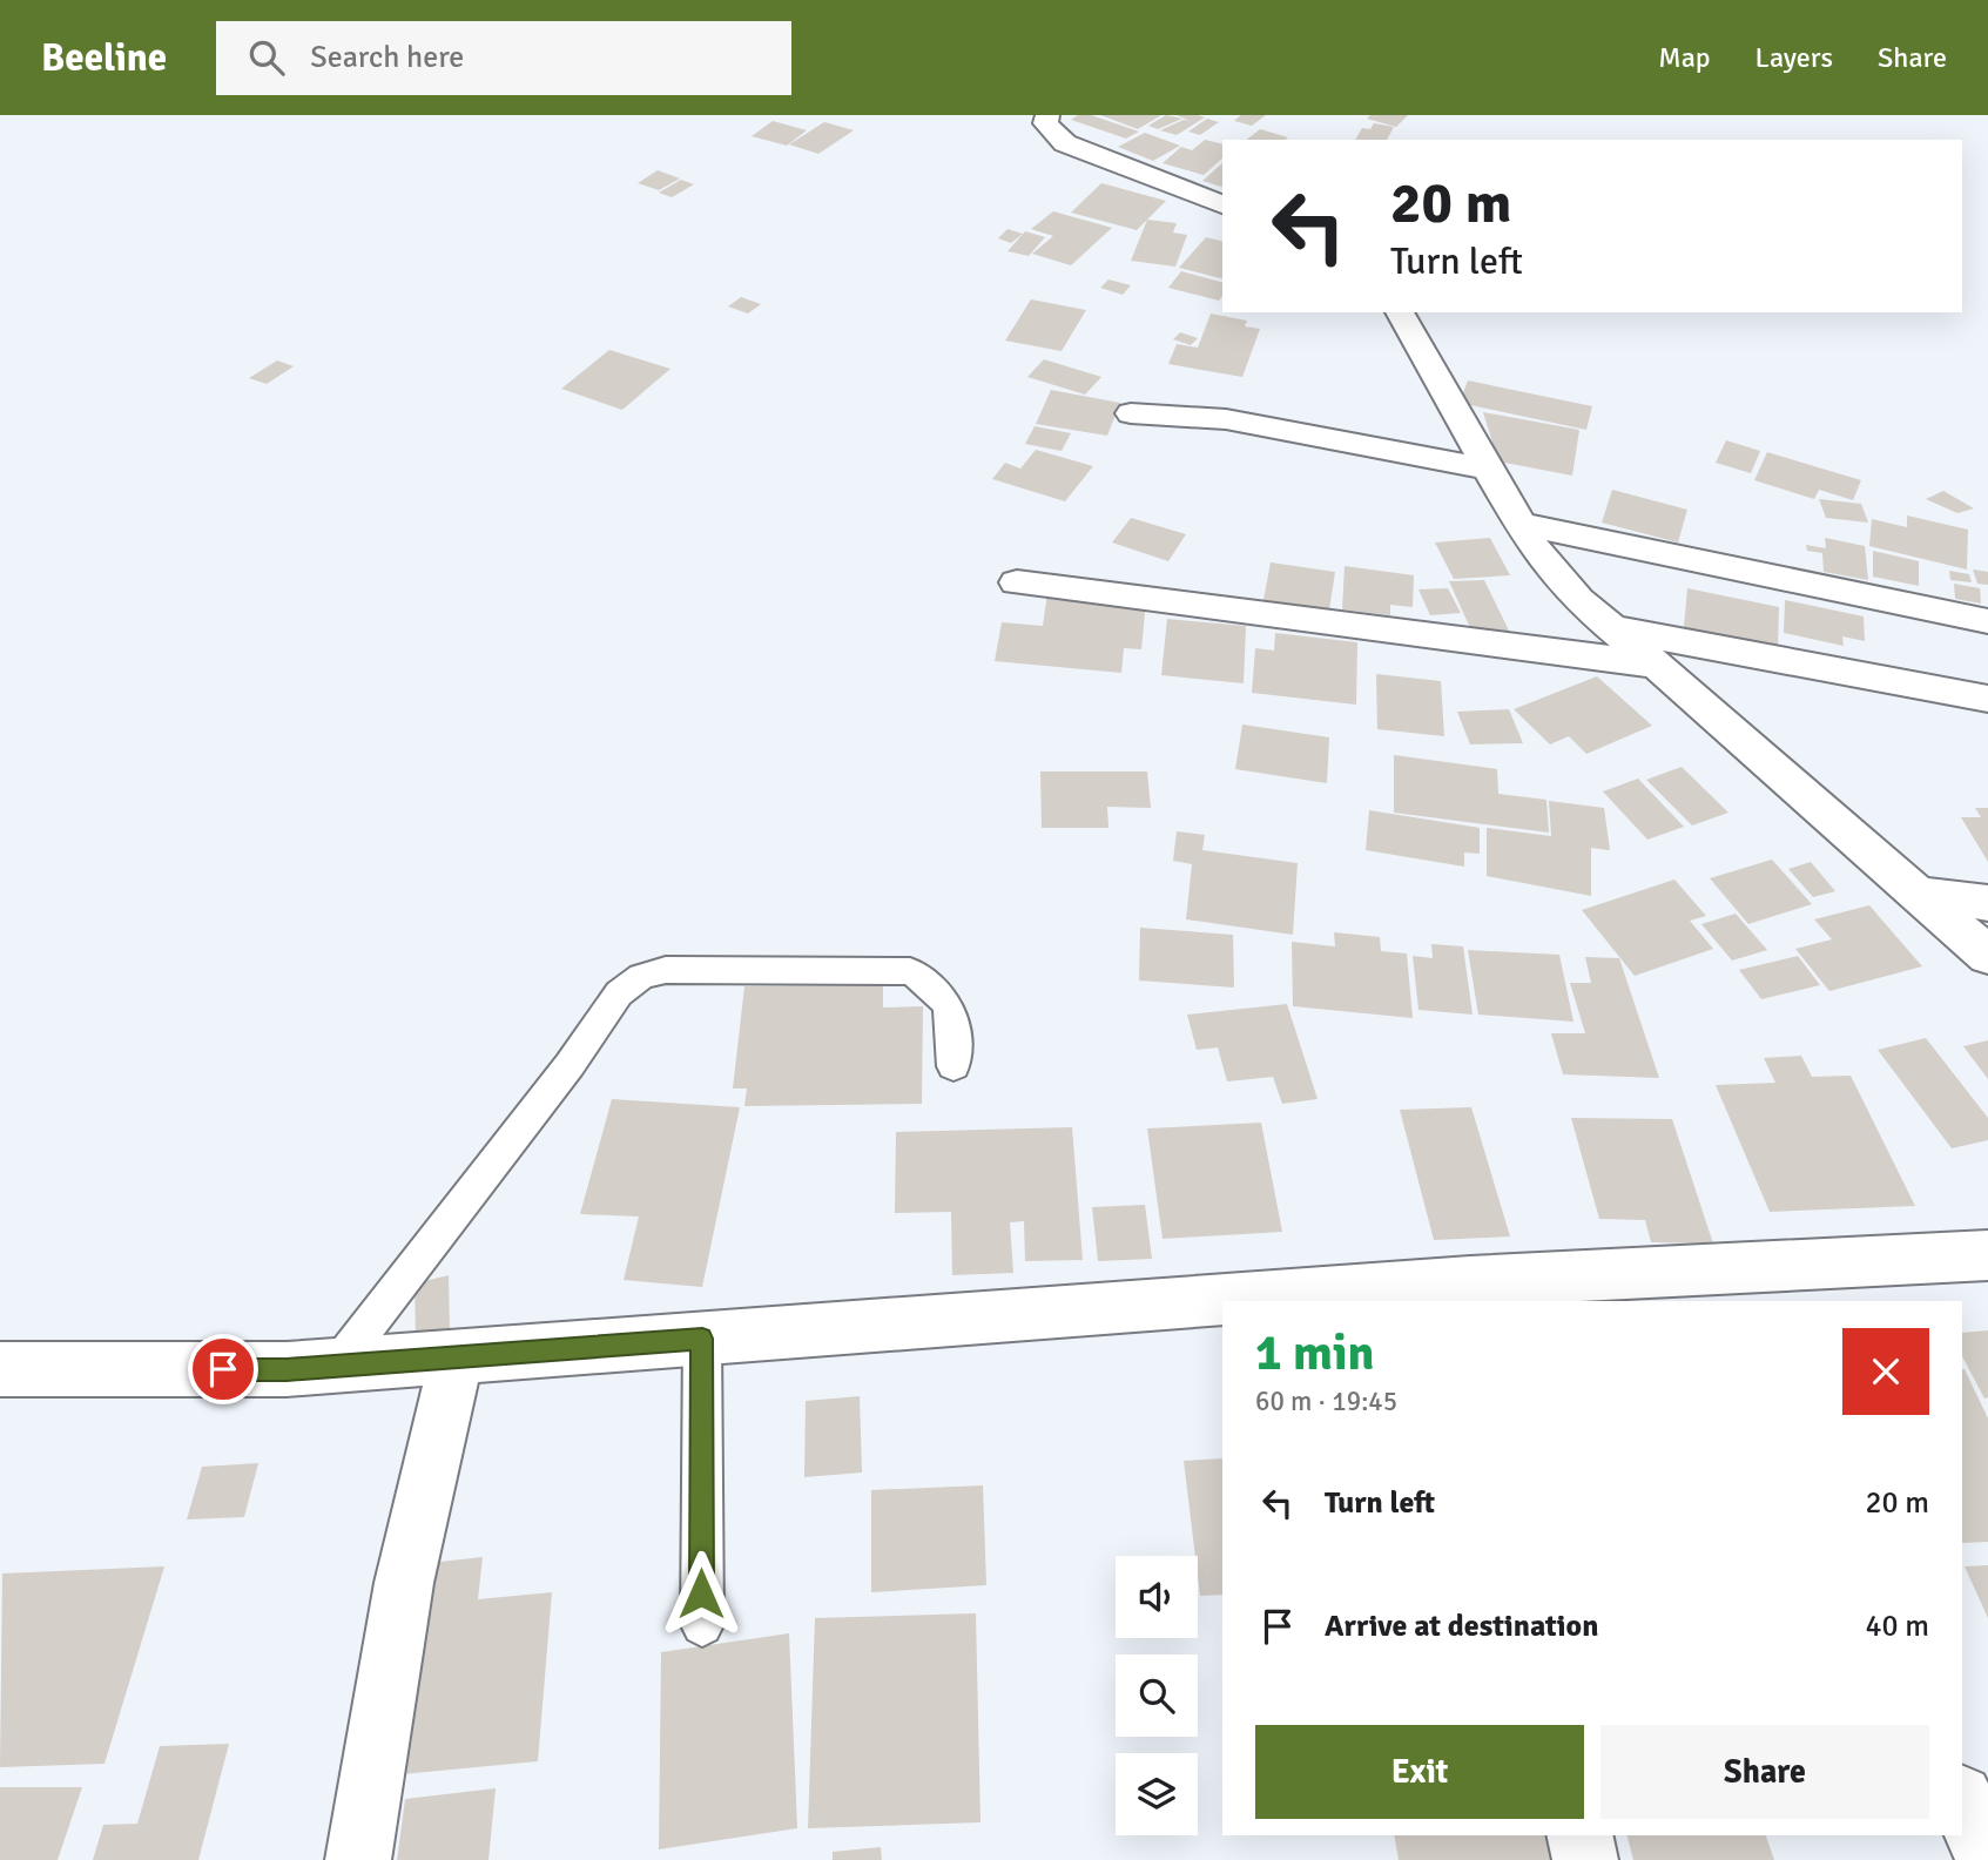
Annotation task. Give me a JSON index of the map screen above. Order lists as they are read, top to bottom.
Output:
{
  "page": {
    "header": "Beeline",
    "search": "Search here",
    "nav": ["Map", "Layers", "Share"],
    "turn": ["20 m", "Turn left"],
    "heading": ["1 min", "60 m · 19:45"],
    "list": [
      {
        "name": "Turn left",
        "value": "20 m"
      },
      {
        "name": "Arrive at destination",
        "value": "40 m"
      }
    ],
    "buttons": ["Exit", "Share"]
  }
}
